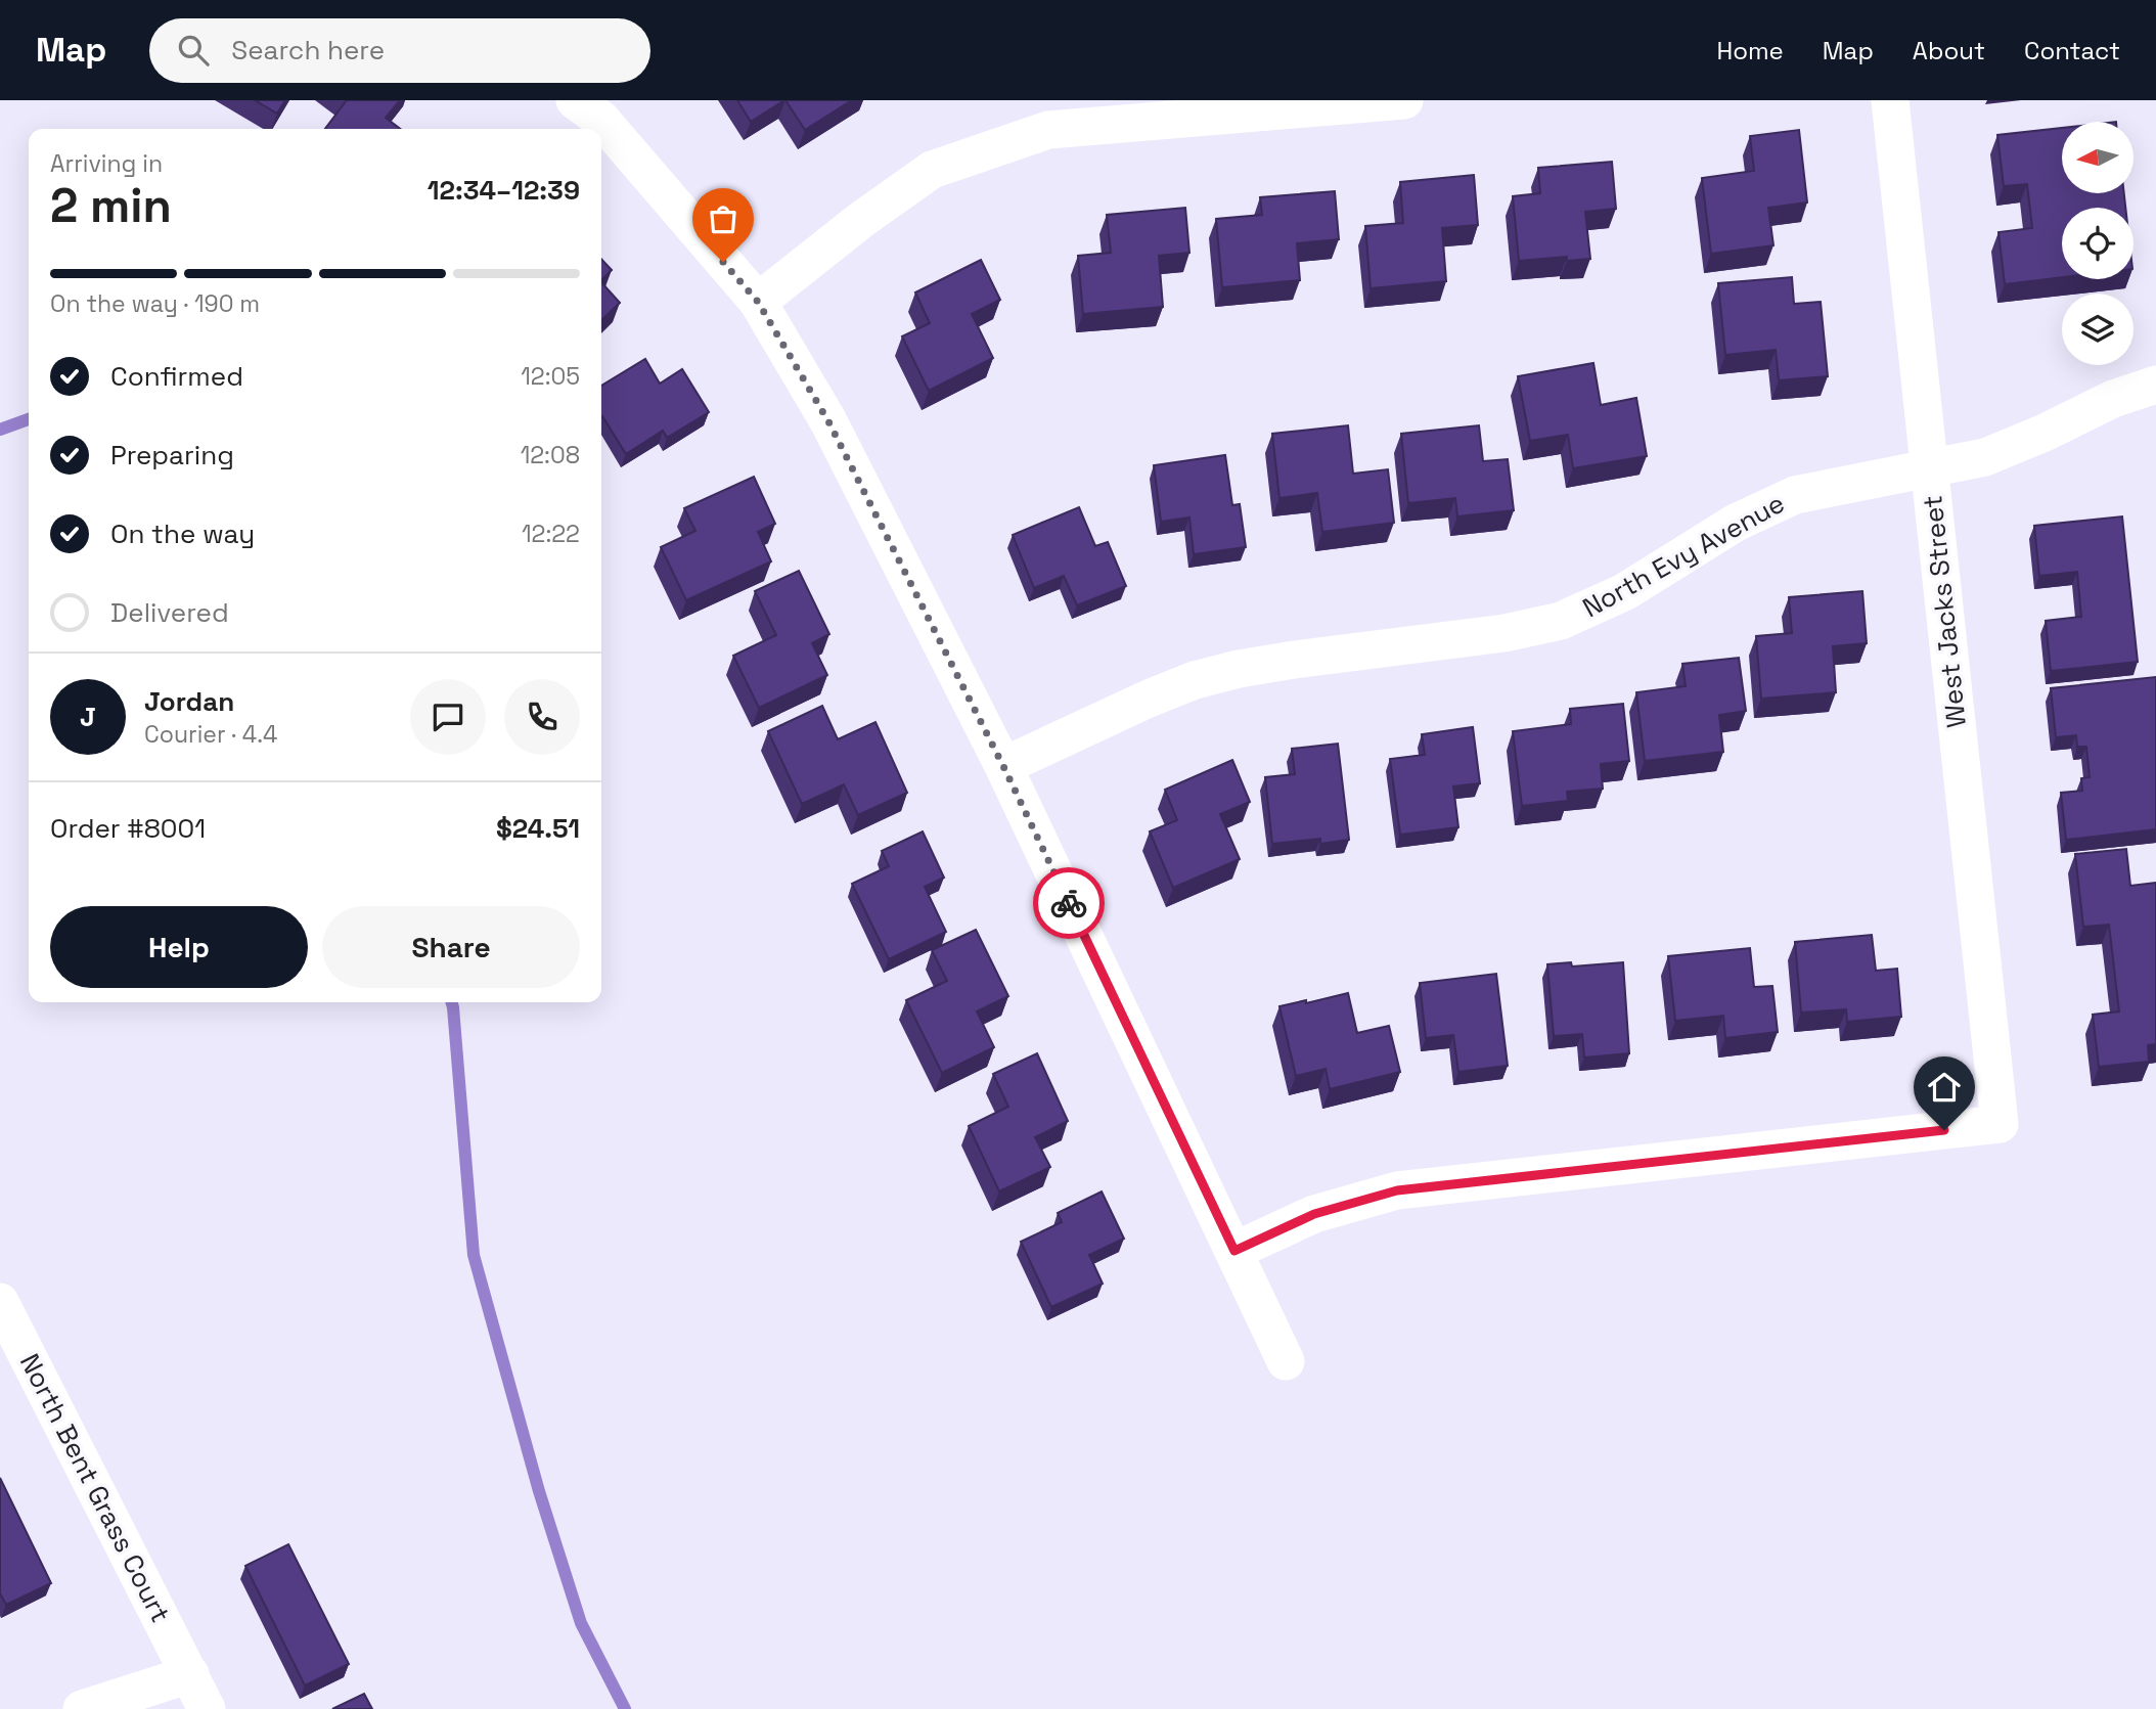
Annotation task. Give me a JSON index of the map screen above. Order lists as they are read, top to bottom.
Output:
{
  "streets": {
    "street": ["North Evy Avenue", "West Jacks Street", "North Bent Grass Court"]
  },
  "crossings": [
    ["North Evy Avenue", "West Jacks Street"]
  ],
  "north": "left",
  "page": {
    "header": "Map",
    "search": "Search here",
    "nav": [
      "Home",
      "Map",
      "About",
      "Contact"
    ],
    "heading": ["2 min", "Arriving in", "12:34–12:39"],
    "panel": [
      "Jordan",
      "Courier · 4.4",
      "Order #8001",
      "$24.51"
    ],
    "bar": "On the way · 190 m",
    "list": [
      ["Confirmed", "12:05"],
      ["Preparing", "12:08"],
      ["On the way", "12:22"],
      "Delivered"
    ],
    "round": "J",
    "buttons": ["Help", "Share"]
  }
}
